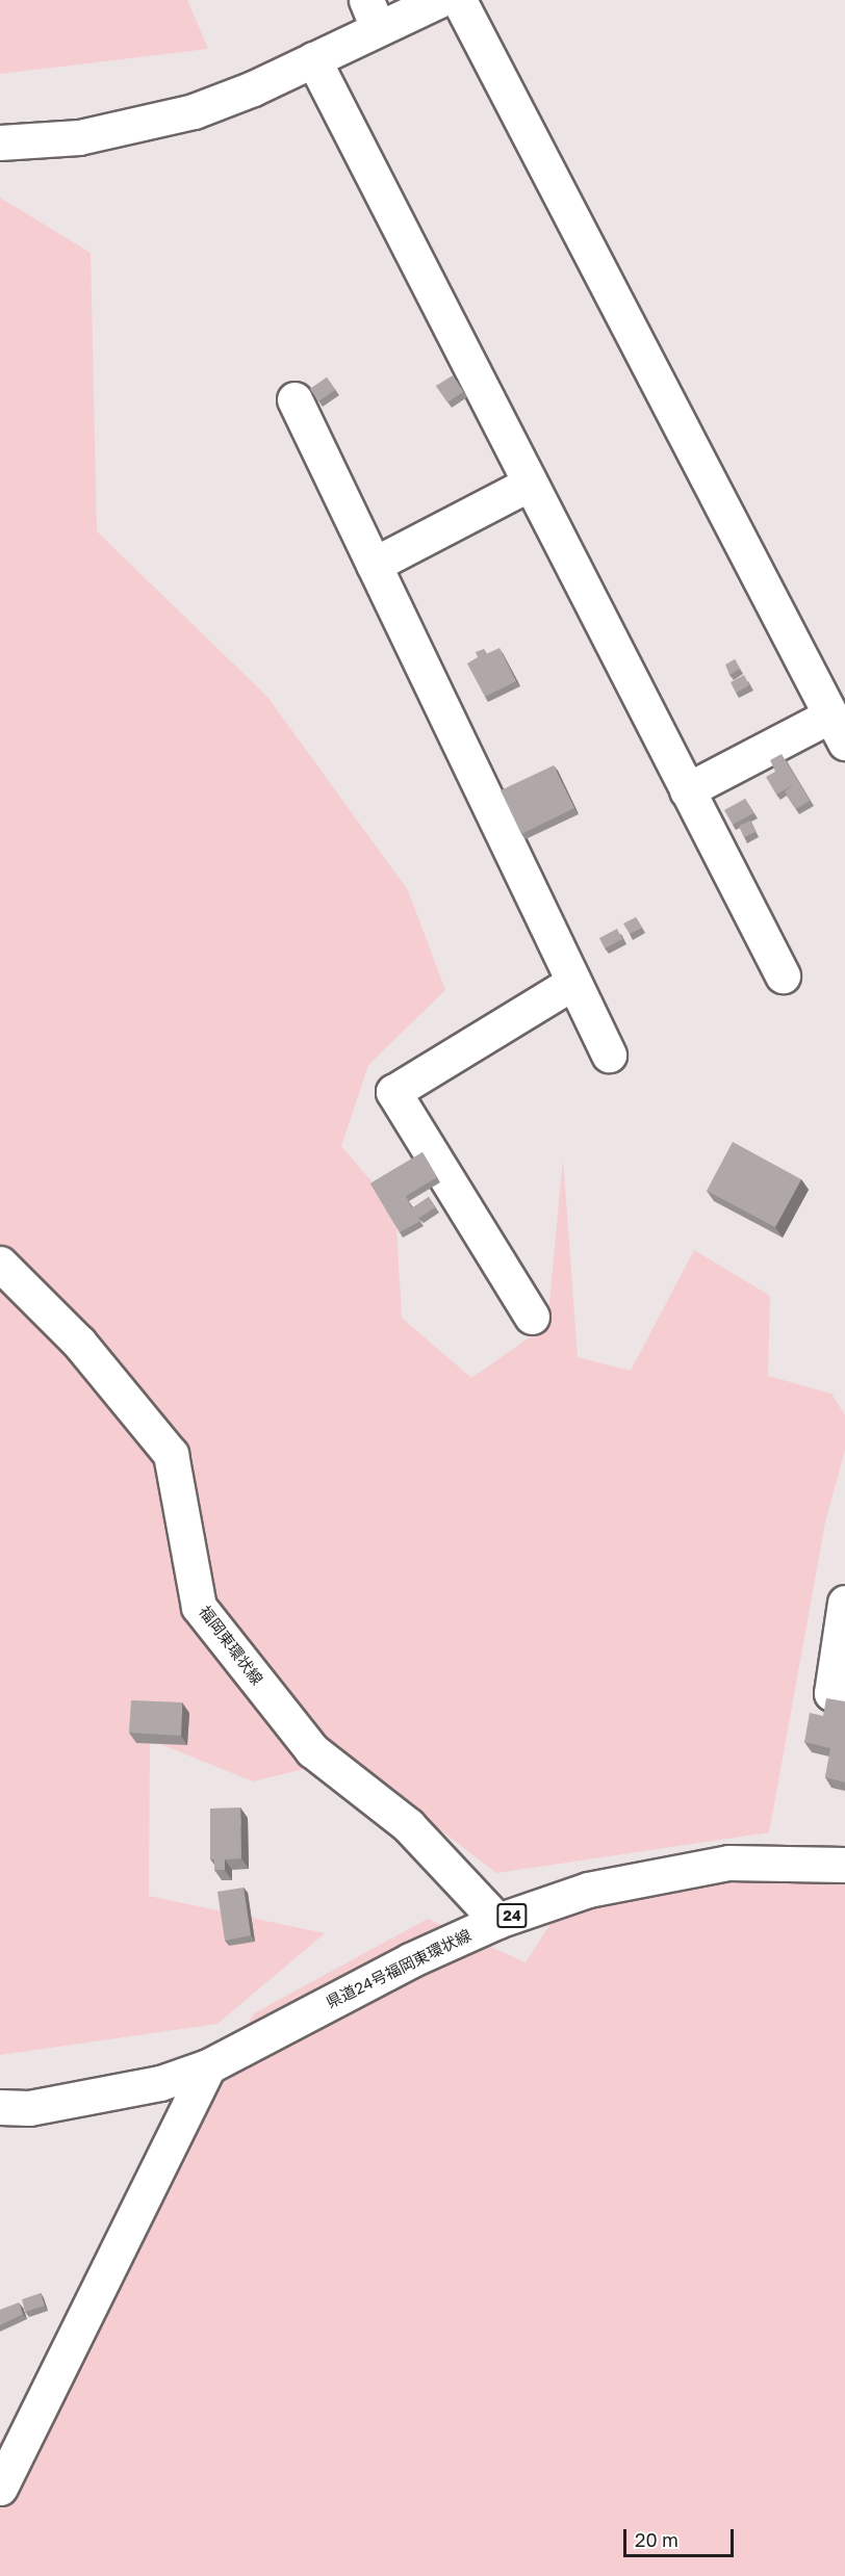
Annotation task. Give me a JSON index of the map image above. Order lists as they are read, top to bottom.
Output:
{
  "streets": {
    "street": ["福岡東環状線", "24", "県道24号福岡東環状線"]
  },
  "crossings": [
    ["福岡東環状線", "県道24号福岡東環状線"]
  ],
  "scale_bar": "20 m"
}
